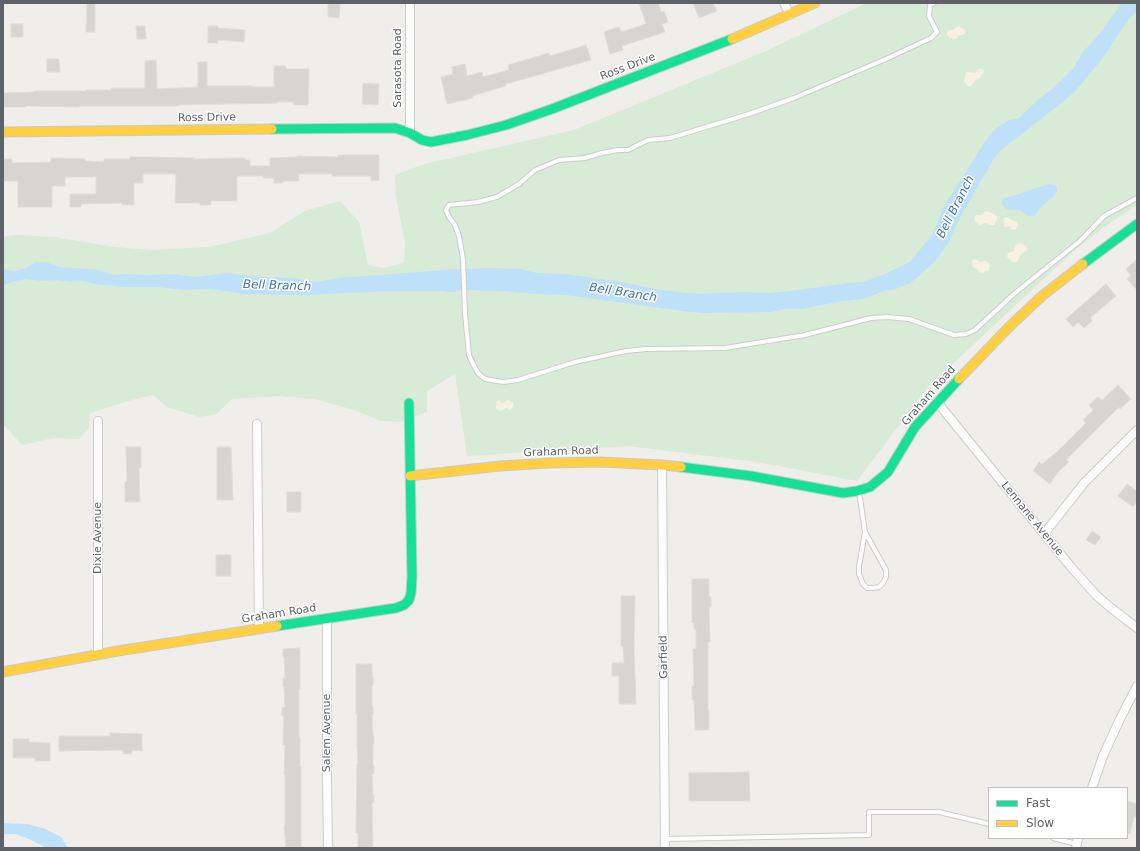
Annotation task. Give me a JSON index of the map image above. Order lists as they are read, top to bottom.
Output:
{
  "streets": {
    "street": [
      "Ross Drive",
      "Sarasota Road",
      "Graham Road",
      "Lennane Avenue",
      "Dixie Avenue",
      "Garfield",
      "Salem Avenue"
    ]
  },
  "crossings": [
    ["Ross Drive", "Sarasota Road"],
    ["Graham Road", "Lennane Avenue"],
    ["Graham Road", "Dixie Avenue"],
    ["Graham Road", "Garfield"],
    ["Graham Road", "Salem Avenue"]
  ],
  "water": ["Bell Branch"],
  "legend": ["Fast", "Slow"]
}
